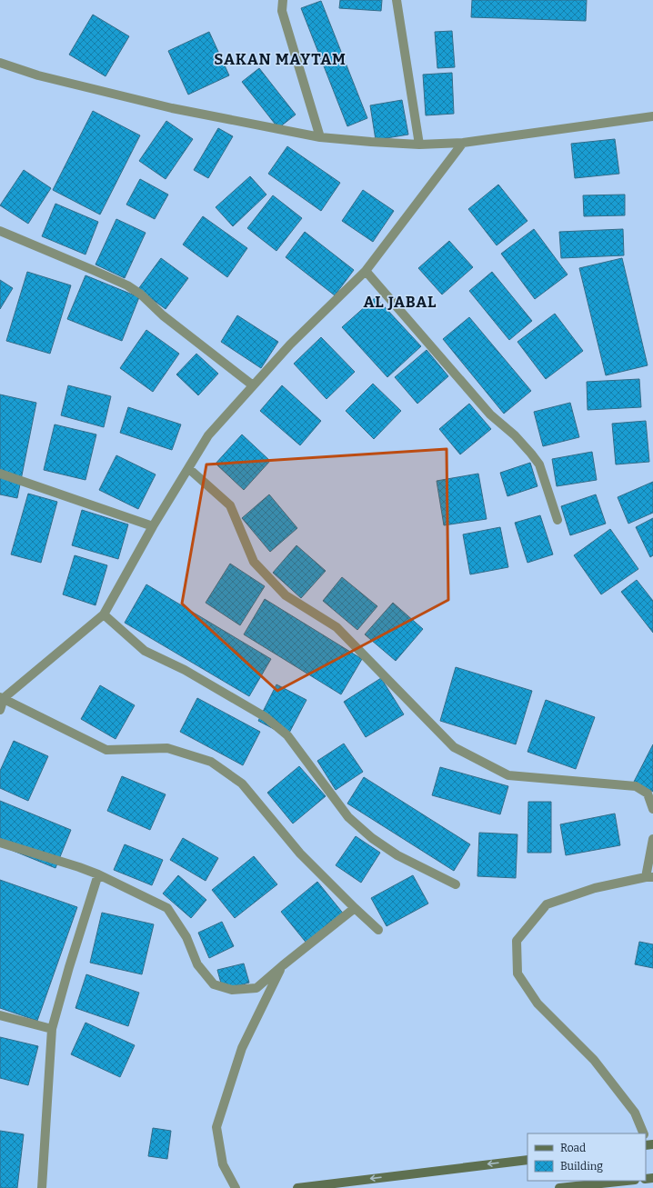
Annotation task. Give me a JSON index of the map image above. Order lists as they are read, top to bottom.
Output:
{
  "districts": ["SAKAN MAYTAM", "AL JABAL"],
  "legend": ["Road", "Building"]
}
